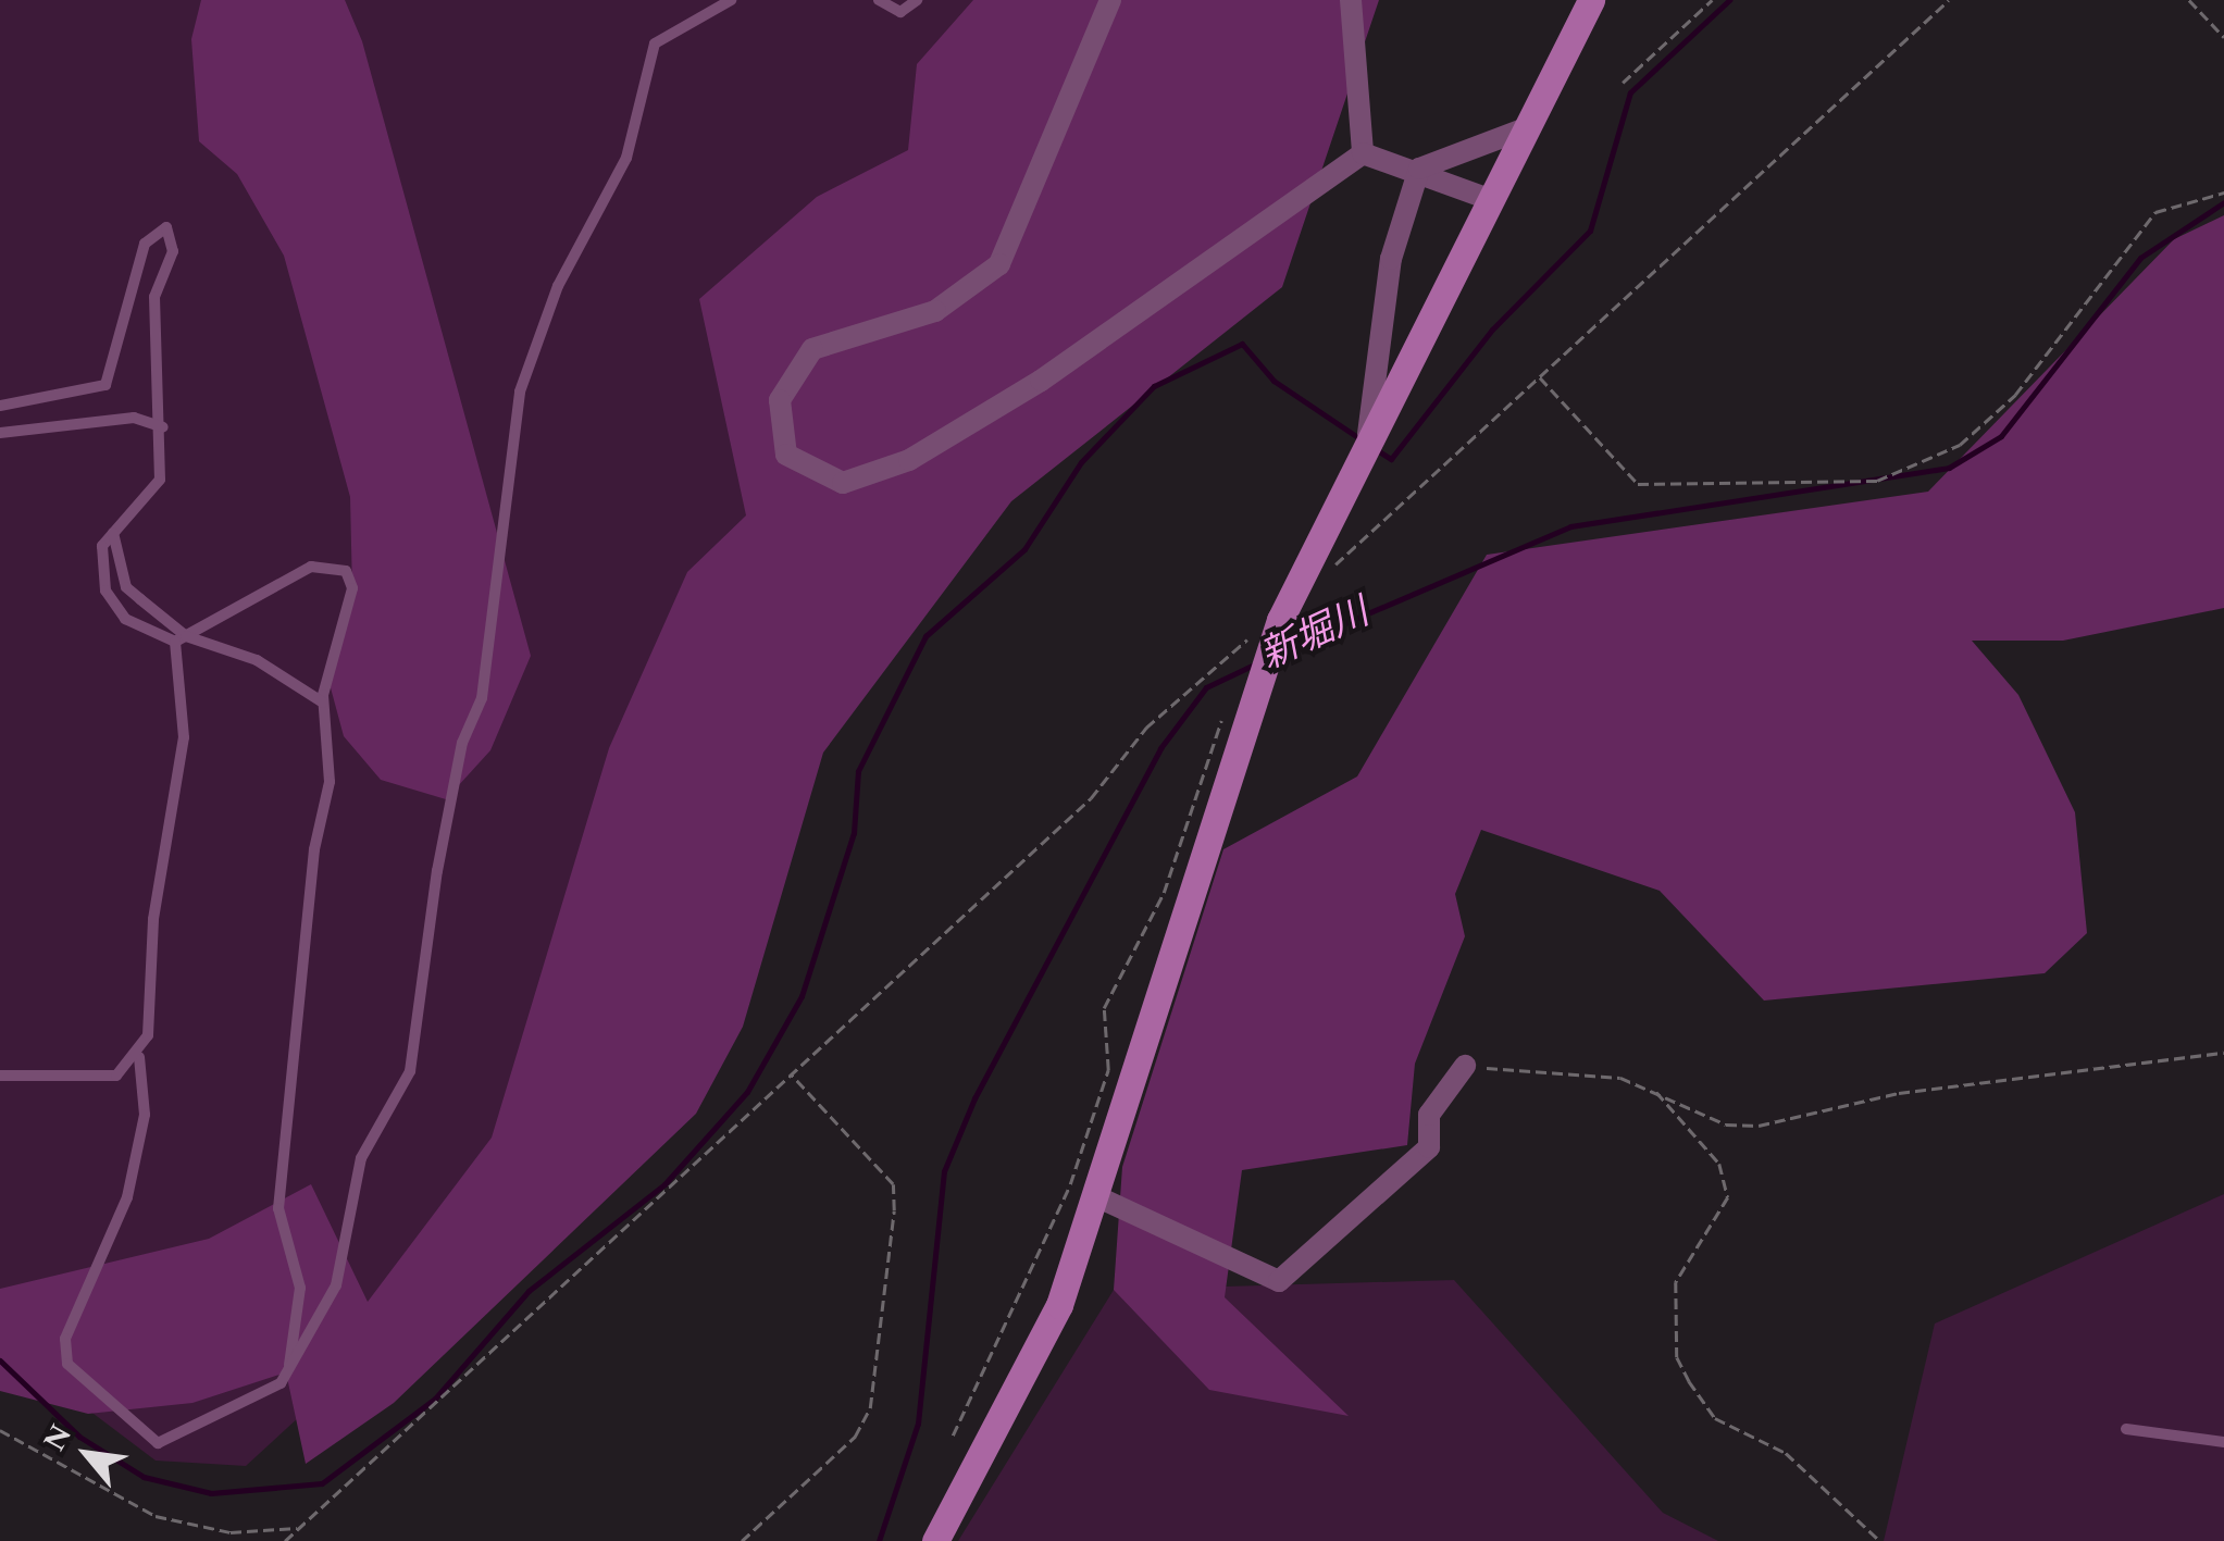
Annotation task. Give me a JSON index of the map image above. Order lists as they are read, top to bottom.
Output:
{
  "water": ["新堀川"],
  "north": "top left"
}
